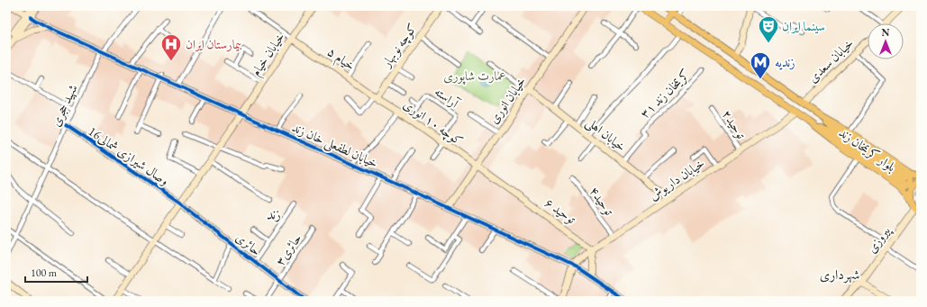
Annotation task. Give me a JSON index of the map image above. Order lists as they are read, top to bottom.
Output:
{
  "streets": {
    "main road": ["بلوار کریمخان زند"],
    "street": [
      "کوچه نوبهار",
      "خیابان خیام",
      "۵ خیام",
      "خیابان سعدی",
      "کریمخان زند ۳۱",
      "آراسته",
      "خیابان انوری",
      "شهید حجری",
      "کوچه ۱۰ انوری",
      "توحید۲",
      "خیابان اهلی",
      "خیابان لطفعلی خان زند",
      "وصال شیرازی شمالی16",
      "خیابان داریوش",
      "توحید۴",
      "۶ توحید",
      "پیروزی",
      "حائری",
      "حائری۳"
    ]
  },
  "crossings": [
    ["کوچه نوبهار", "۵ خیام"],
    ["کوچه نوبهار", "کوچه ۱۰ انوری"],
    ["خیابان خیام", "۵ خیام"],
    ["خیابان خیام", "خیابان لطفعلی خان زند"],
    ["خیابان خیام", "وصال شیرازی شمالی16"],
    ["خیابان خیام", "حائری"],
    ["۵ خیام", "کوچه ۱۰ انوری"],
    ["خیابان سعدی", "بلوار کریمخان زند"],
    ["کریمخان زند ۳۱", "خیابان اهلی"],
    ["آراسته", "کوچه ۱۰ انوری"],
    ["خیابان انوری", "کوچه ۱۰ انوری"],
    ["خیابان انوری", "خیابان اهلی"],
    ["خیابان انوری", "خیابان لطفعلی خان زند"],
    ["شهید حجری", "خیابان لطفعلی خان زند"],
    ["شهید حجری", "وصال شیرازی شمالی16"],
    ["کوچه ۱۰ انوری", "۶ توحید"],
    ["توحید۲", "خیابان داریوش"],
    ["خیابان اهلی", "خیابان داریوش"],
    ["خیابان لطفعلی خان زند", "خیابان داریوش"],
    ["بلوار کریمخان زند", "خیابان داریوش"],
    ["بلوار کریمخان زند", "پیروزی"],
    ["وصال شیرازی شمالی16", "حائری"],
    ["خیابان داریوش", "توحید۴"],
    ["خیابان داریوش", "۶ توحید"],
    ["حائری", "حائری۳"]
  ],
  "districts": ["زند", "شهرداری"],
  "parks": ["عمارت شاپوری"],
  "places": {
    "theatre": ["سینما ایران"],
    "hospital": ["بیمارستان ایران"],
    "metro station": ["زندیه"]
  },
  "scale_bar": "100 m",
  "north": "top"
}
